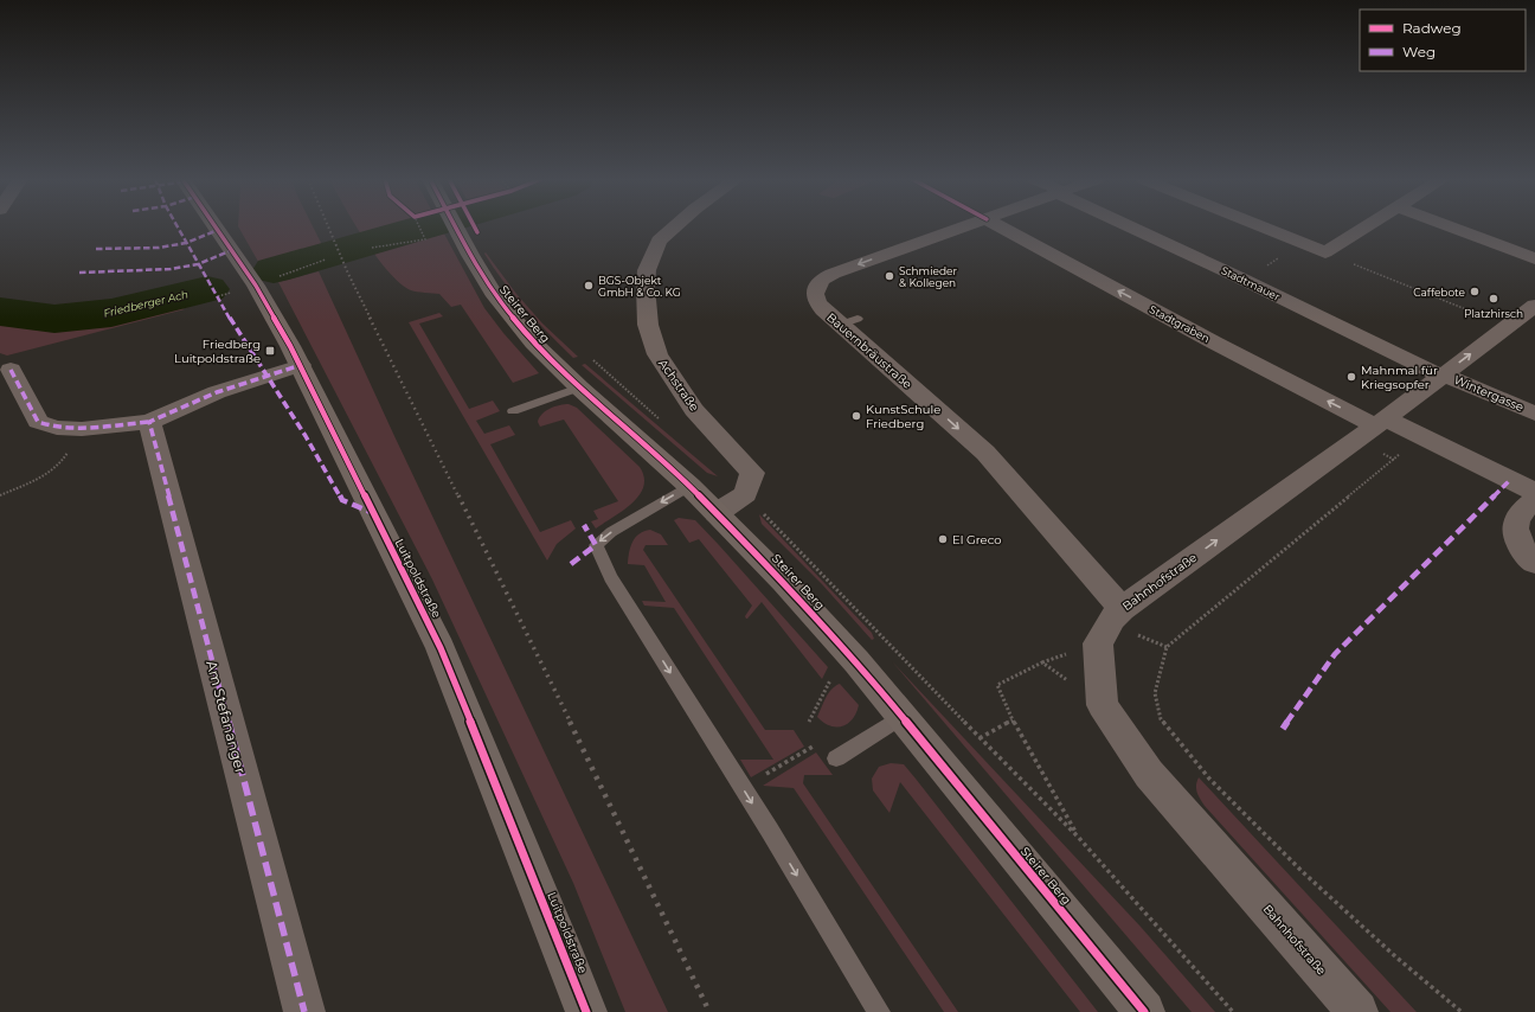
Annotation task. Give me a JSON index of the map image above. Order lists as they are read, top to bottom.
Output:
{
  "streets": {
    "street": [
      "Stadtmauer",
      "Steirer Berg",
      "Stadtgraben",
      "Bauernbräustraße",
      "Achstraße",
      "Wintergasse",
      "Luitpoldstraße",
      "Bahnhofstraße",
      "Am Stefananger"
    ]
  },
  "crossings": [
    ["Stadtmauer", "Wintergasse"],
    ["Stadtmauer", "Bahnhofstraße"],
    ["Steirer Berg", "Achstraße"],
    ["Stadtgraben", "Bahnhofstraße"],
    ["Bauernbräustraße", "Bahnhofstraße"],
    ["Wintergasse", "Bahnhofstraße"]
  ],
  "one_way": ["Stadtgraben", "Bahnhofstraße"],
  "water": ["Friedberger Ach"],
  "places": {
    "other": [
      "Schmieder & Kollegen",
      "BGS-Objekt GmbH & Co. KG",
      "Caffebote",
      "Platzhirsch",
      "Mahnmal für Kriegsopfer",
      "KunstSchule Friedberg",
      "El Greco"
    ],
    "transit": ["Friedberg Luitpoldstraße"]
  },
  "legend": ["Radweg", "Weg"]
}
